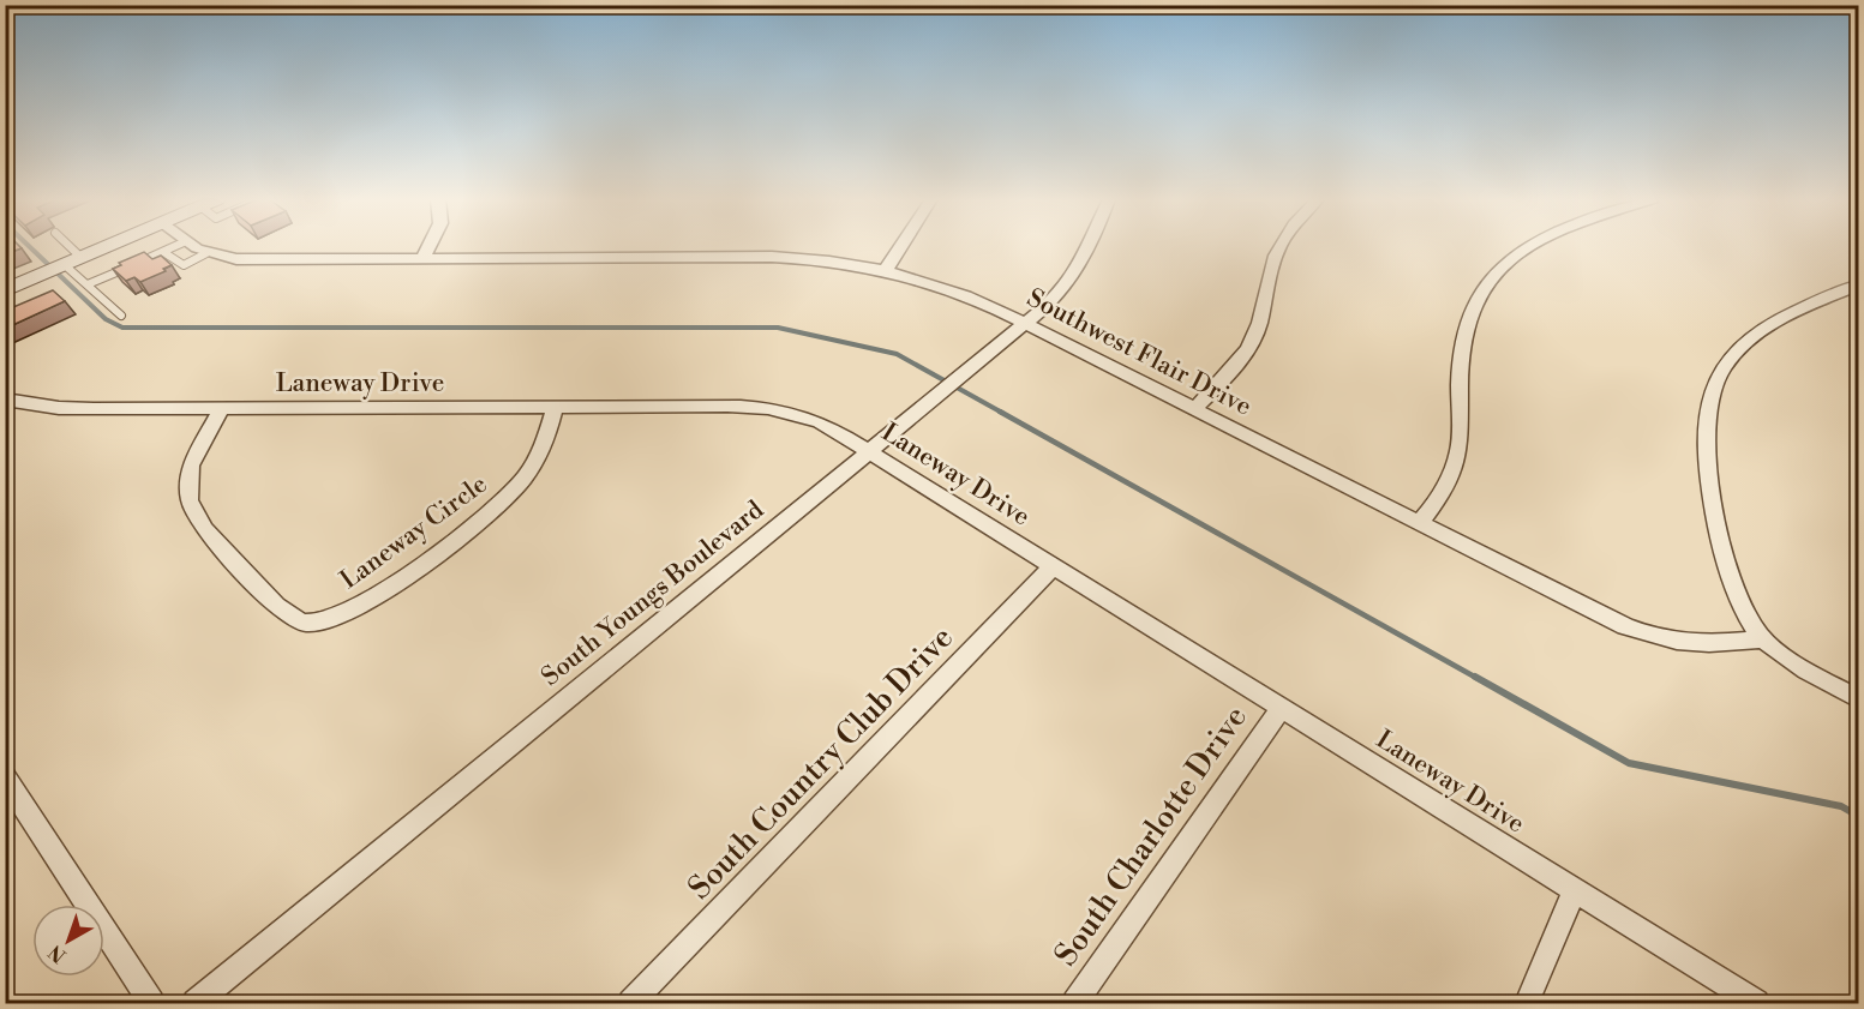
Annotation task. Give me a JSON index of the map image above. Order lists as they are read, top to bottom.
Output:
{
  "streets": {
    "street": [
      "Southwest Flair Drive",
      "Laneway Drive",
      "Laneway Circle",
      "South Youngs Boulevard",
      "South Country Club Drive",
      "South Charlotte Drive"
    ]
  },
  "crossings": [
    ["Southwest Flair Drive", "South Youngs Boulevard"],
    ["Laneway Drive", "Laneway Circle"],
    ["Laneway Drive", "South Youngs Boulevard"],
    ["Laneway Drive", "South Country Club Drive"],
    ["Laneway Drive", "South Charlotte Drive"]
  ],
  "north": "bottom left"
}
